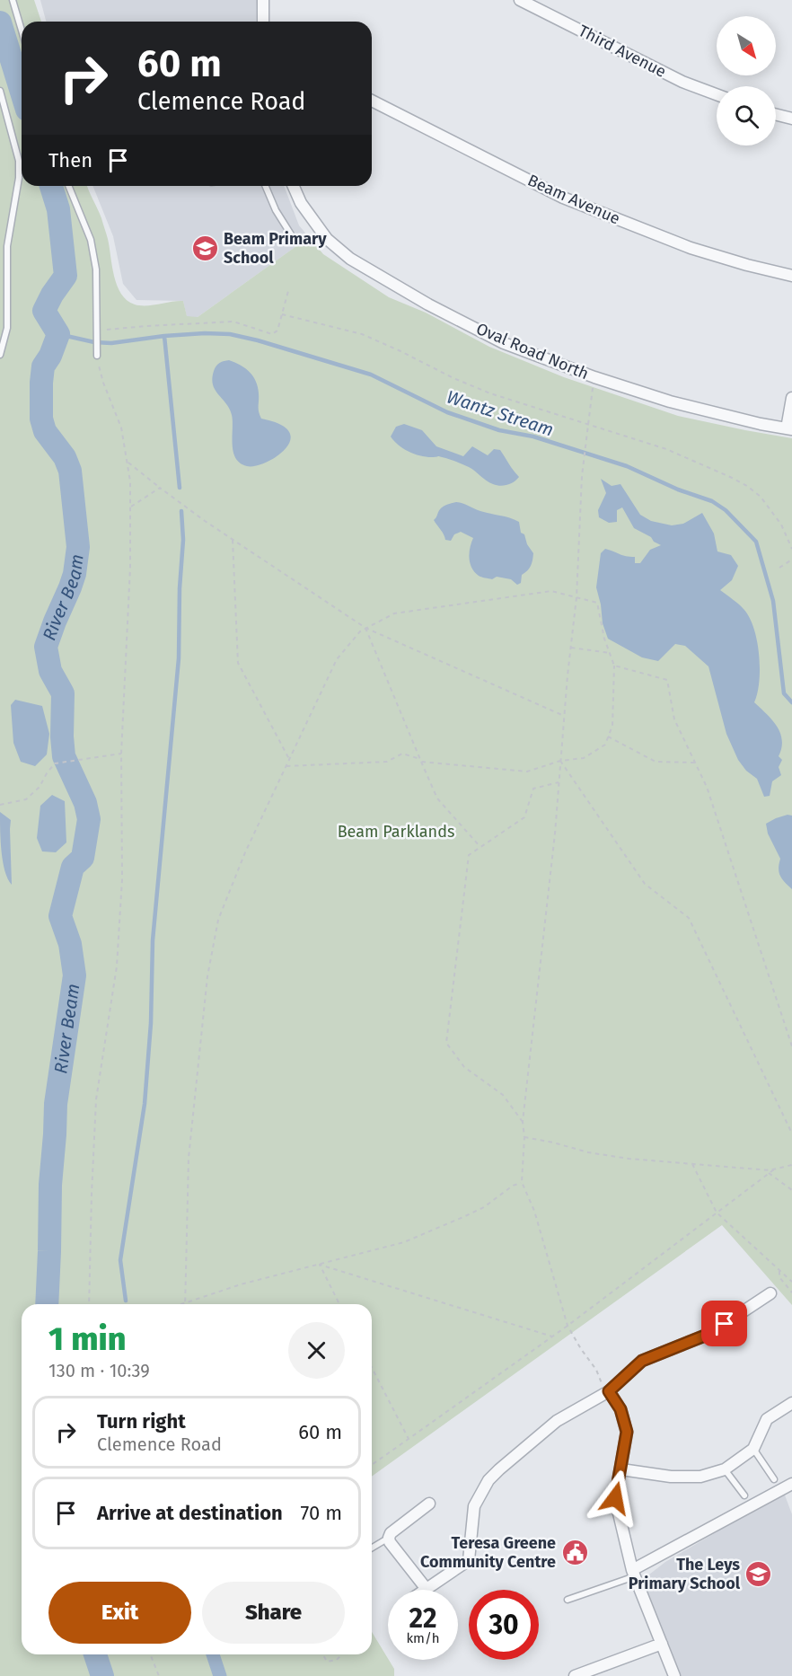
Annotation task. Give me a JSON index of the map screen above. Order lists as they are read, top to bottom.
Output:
{
  "streets": {
    "street": ["Third Avenue", "Beam Avenue", "Oval Road North"]
  },
  "water": ["Wantz Stream", "River Beam"],
  "parks": ["Beam Parklands"],
  "places": {
    "school or university": ["Beam Primary School", "The Leys Primary School"],
    "public building": ["Teresa Greene Community Centre"]
  },
  "north": "bottom right",
  "page": {
    "turn": ["60 m", "Clemence Road"],
    "then": "Then",
    "heading": ["1 min", "130 m · 10:39"],
    "list": [
      {
        "name": "Turn right",
        "note": "Clemence Road",
        "value": "60 m"
      },
      {
        "name": "Arrive at destination",
        "value": "70 m"
      }
    ],
    "buttons": ["Exit", "Share"],
    "speed": "22 km/h",
    "limit": "30"
  }
}
